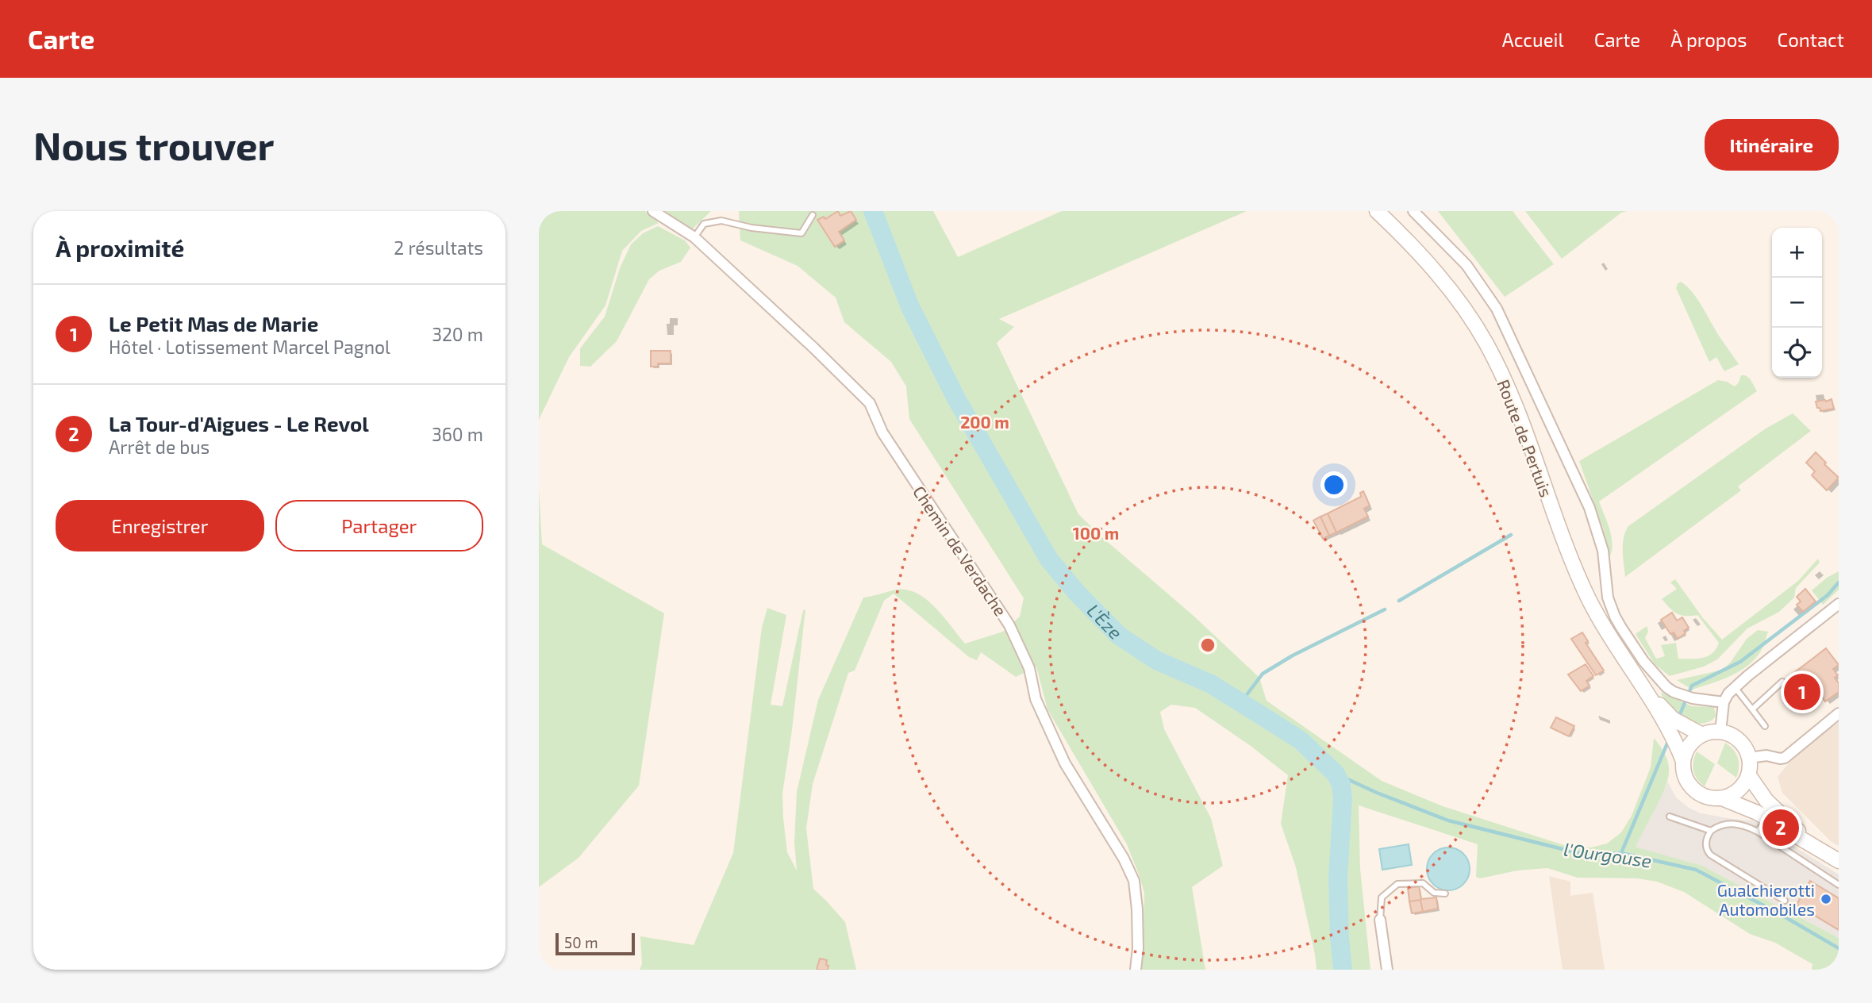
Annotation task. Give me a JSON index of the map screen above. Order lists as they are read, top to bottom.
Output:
{
  "streets": {
    "main road": ["Route de Pertuis"],
    "street": ["Chemin de Verdache"]
  },
  "water": ["L'Èze", "l'Ourgouse"],
  "places": ["Gualchierotti Automobiles"],
  "scale_bar": "50 m",
  "page": {
    "header": "Carte",
    "nav": [
      "Accueil",
      "Carte",
      "À propos",
      "Contact"
    ],
    "buttons": [
      "Itinéraire",
      ["Enregistrer", "Partager"]
    ],
    "title": "Nous trouver",
    "heading": ["À proximité", "2 résultats"],
    "map_buttons": ["+", "−"],
    "list": [
      {
        "mark": "1",
        "name": "Le Petit Mas de Marie",
        "note": "Hôtel · Lotissement Marcel Pagnol",
        "value": "320 m"
      },
      {
        "mark": "2",
        "name": "La Tour-d'Aigues - Le Revol",
        "note": "Arrêt de bus",
        "value": "360 m"
      }
    ],
    "pins": ["1", "2"],
    "scale": "50 m"
  },
  "rings": ["200 m", "100 m"]
}
